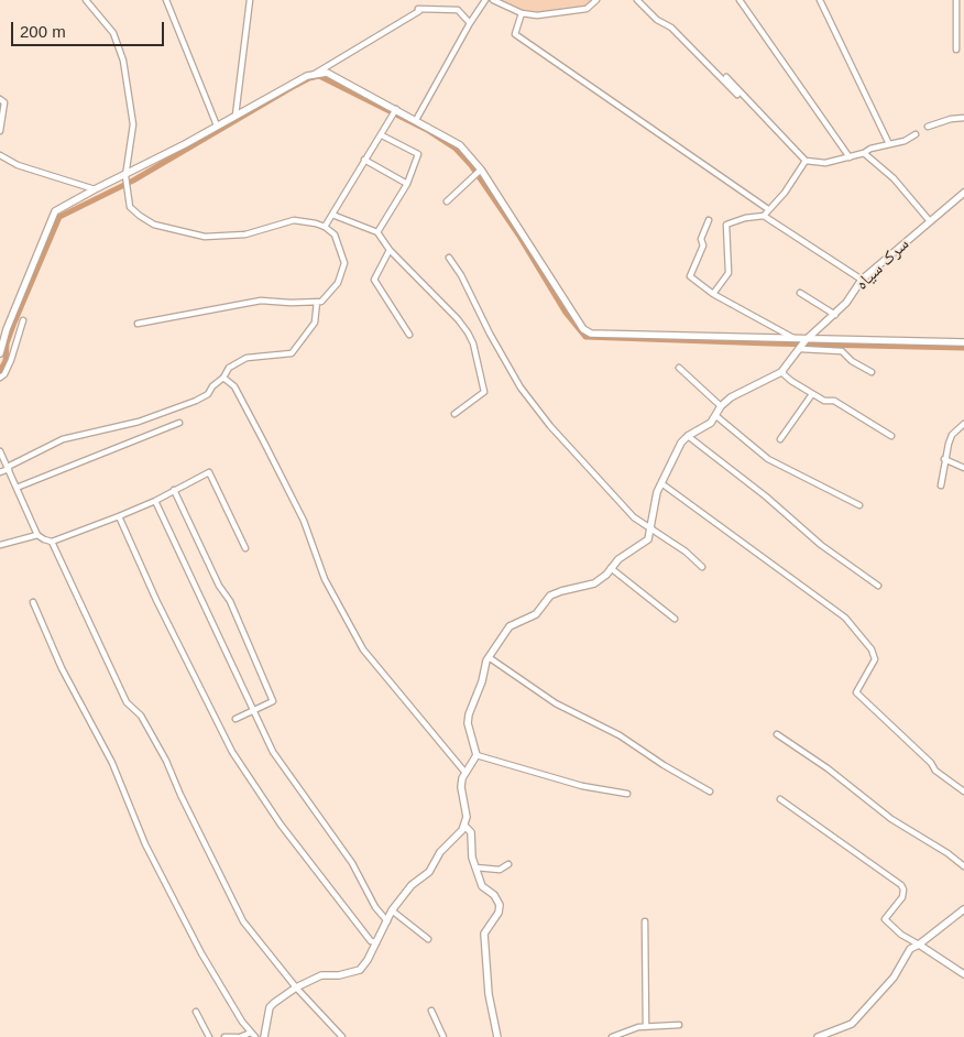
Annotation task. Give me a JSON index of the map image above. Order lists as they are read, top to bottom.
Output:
{
  "streets": {
    "street": ["سرک سیاه"]
  },
  "scale_bar": "200 m"
}
